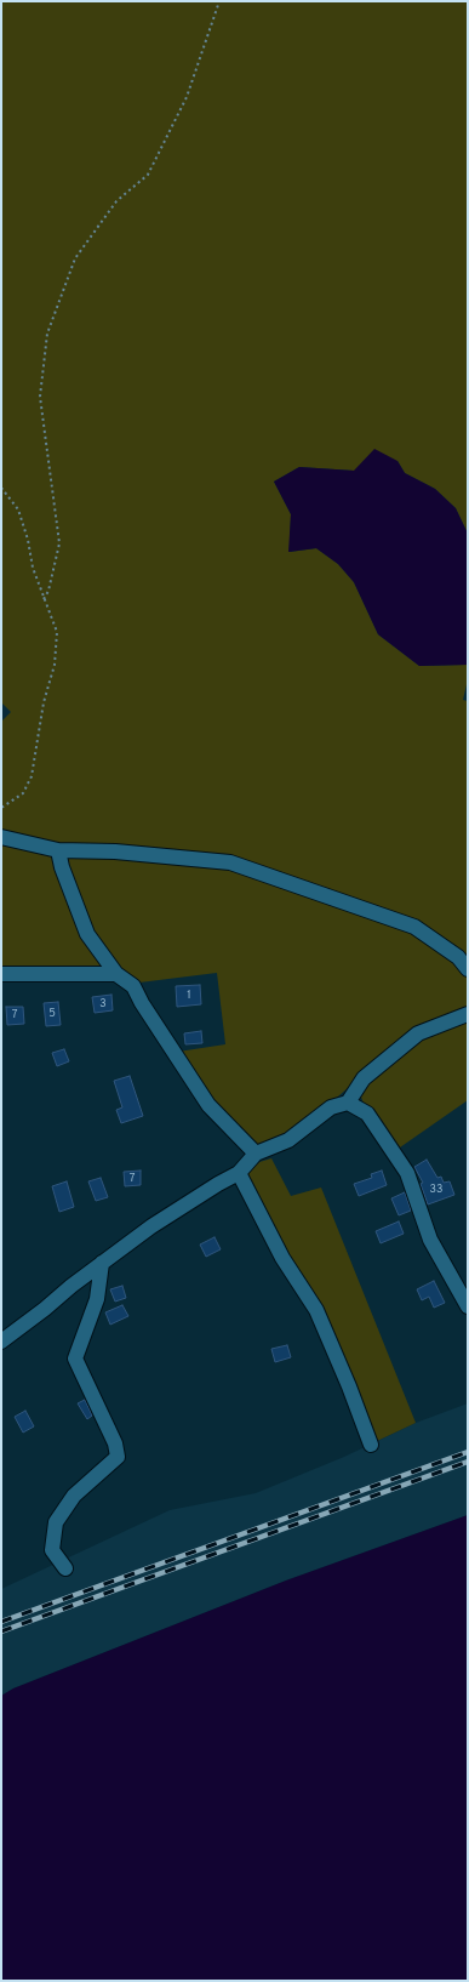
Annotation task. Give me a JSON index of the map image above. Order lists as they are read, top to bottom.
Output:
{
  "house_numbers": [
    "1",
    "3",
    "5",
    "7",
    "7",
    "33"
  ]
}
